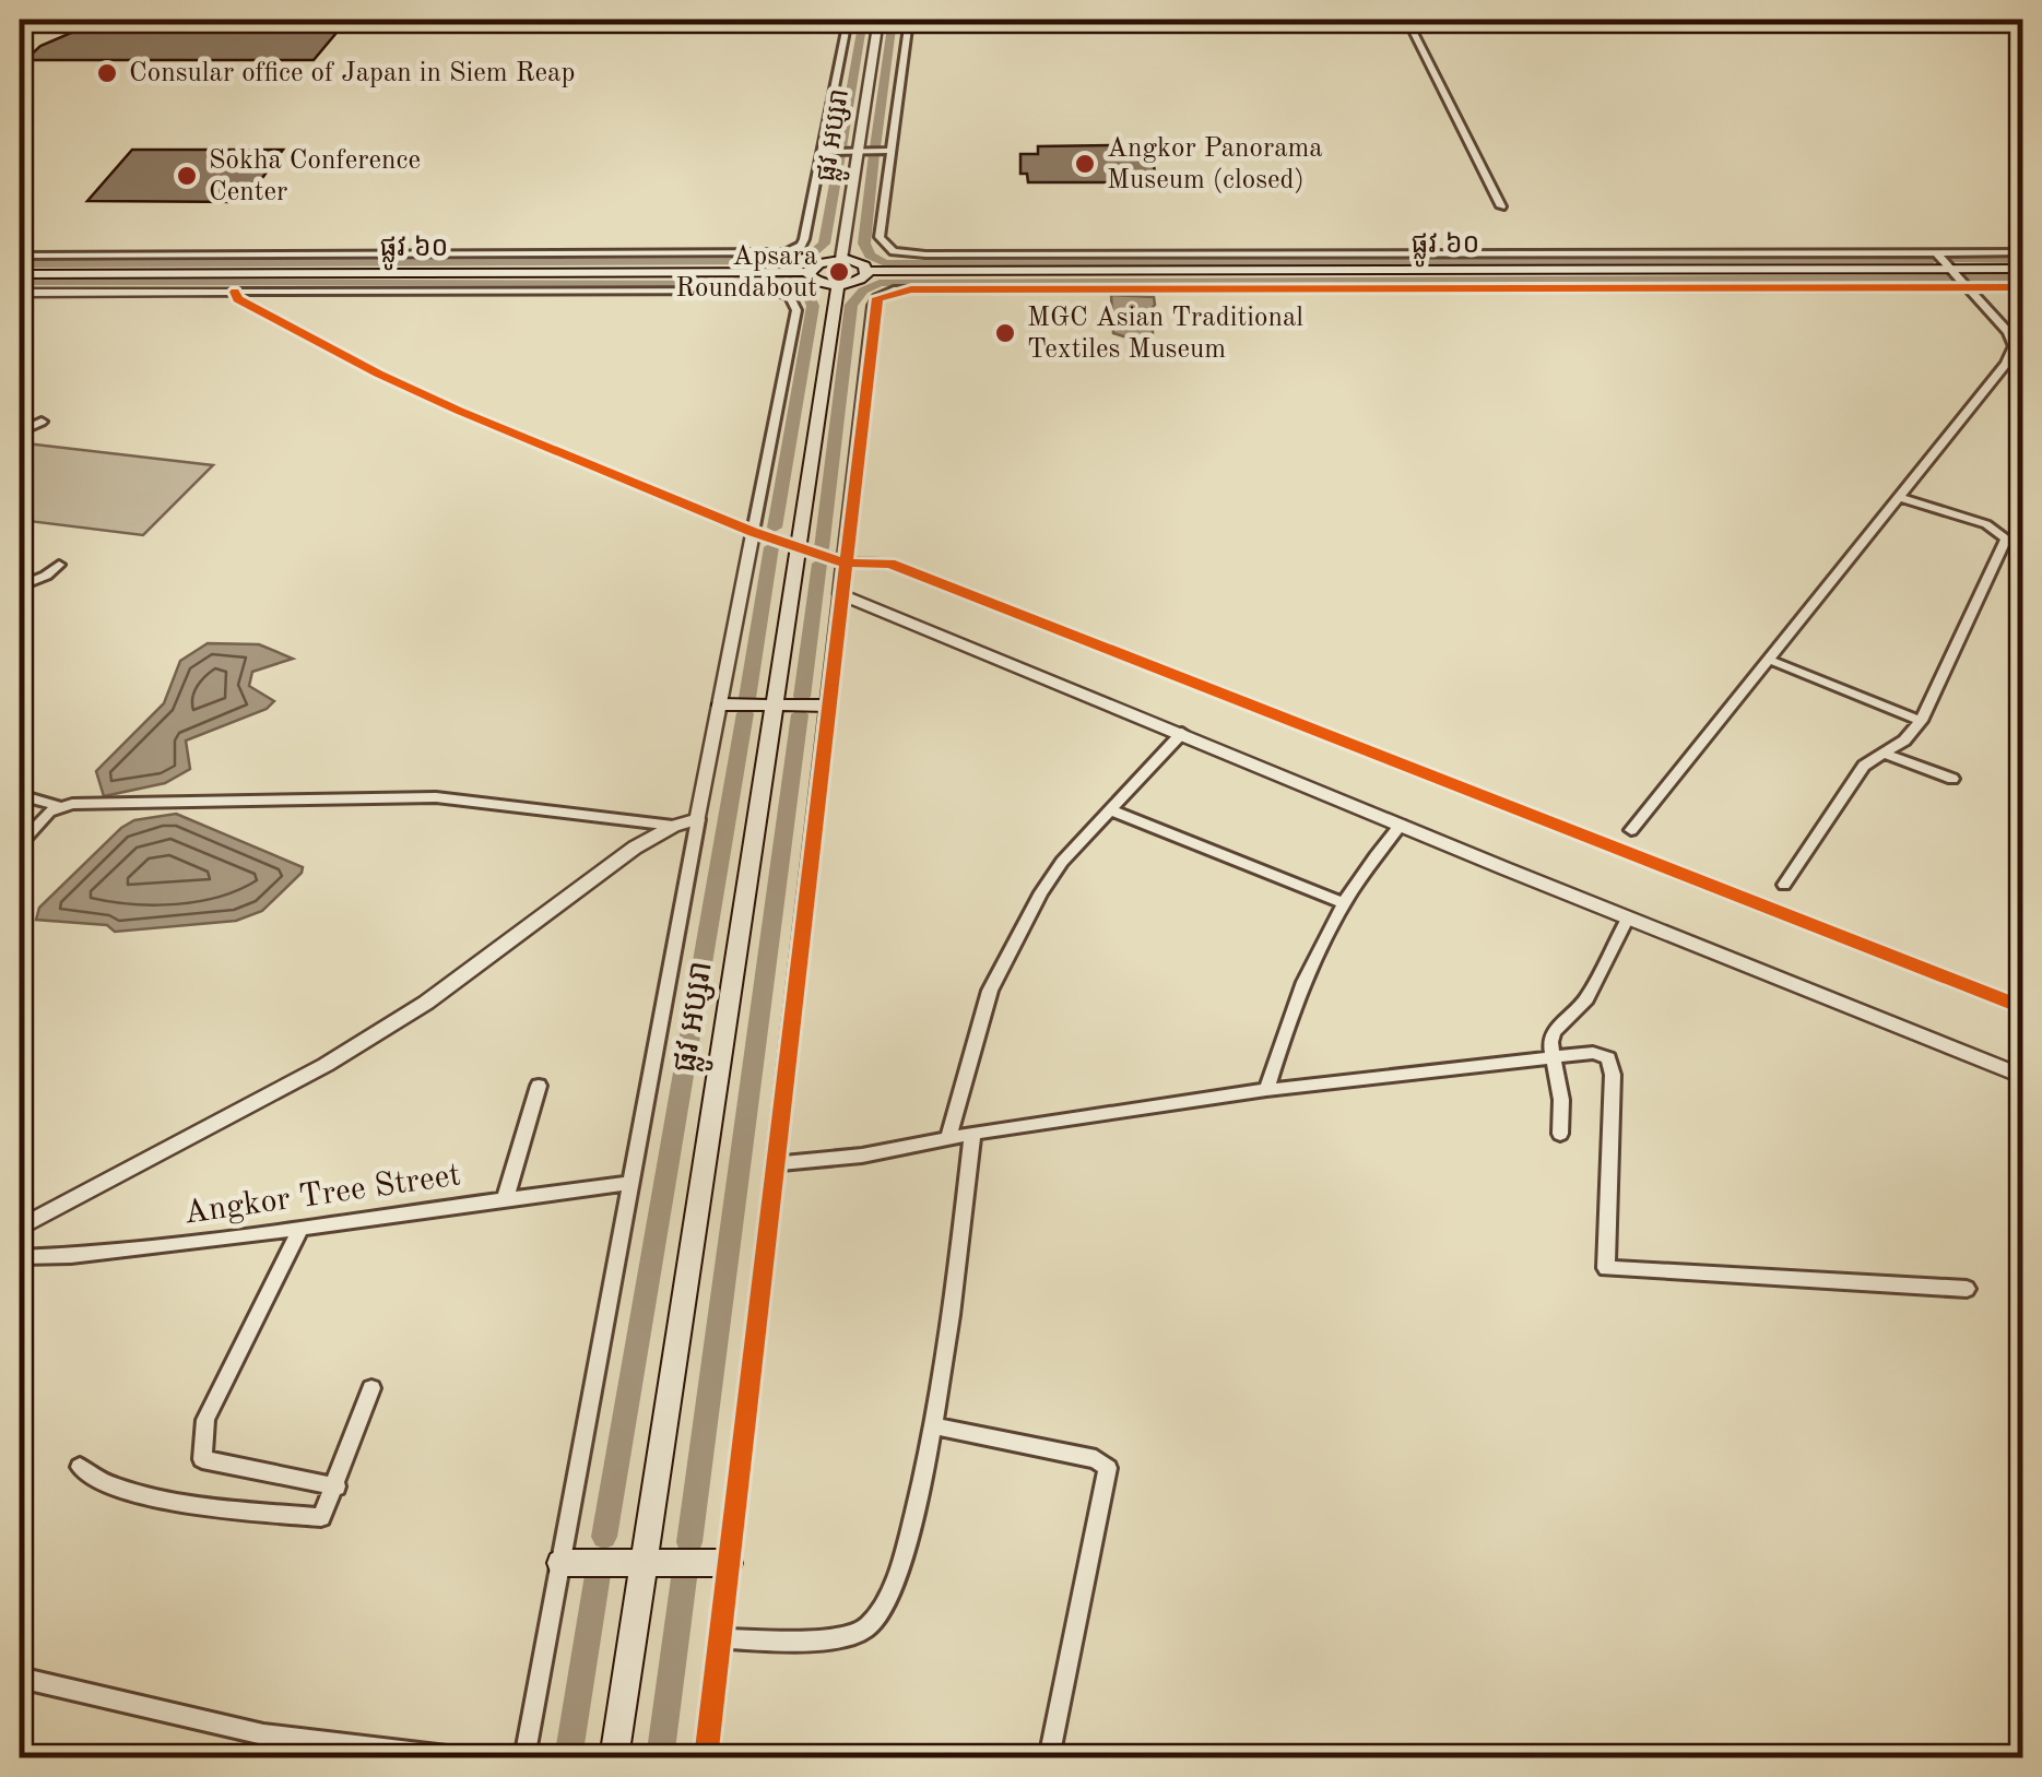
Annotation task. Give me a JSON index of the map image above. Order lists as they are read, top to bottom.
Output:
{
  "streets": {
    "main road": ["ផ្លូវ អប្សរា", "ផ្លូវ ៦០"],
    "street": ["Angkor Tree Street"]
  },
  "places": [
    "Consular office of Japan in Siem Reap",
    "Angkor Panorama Museum (closed)",
    "Sokha Conference Center",
    "Apsara Roundabout",
    "MGC Asian Traditional Textiles Museum"
  ]
}
